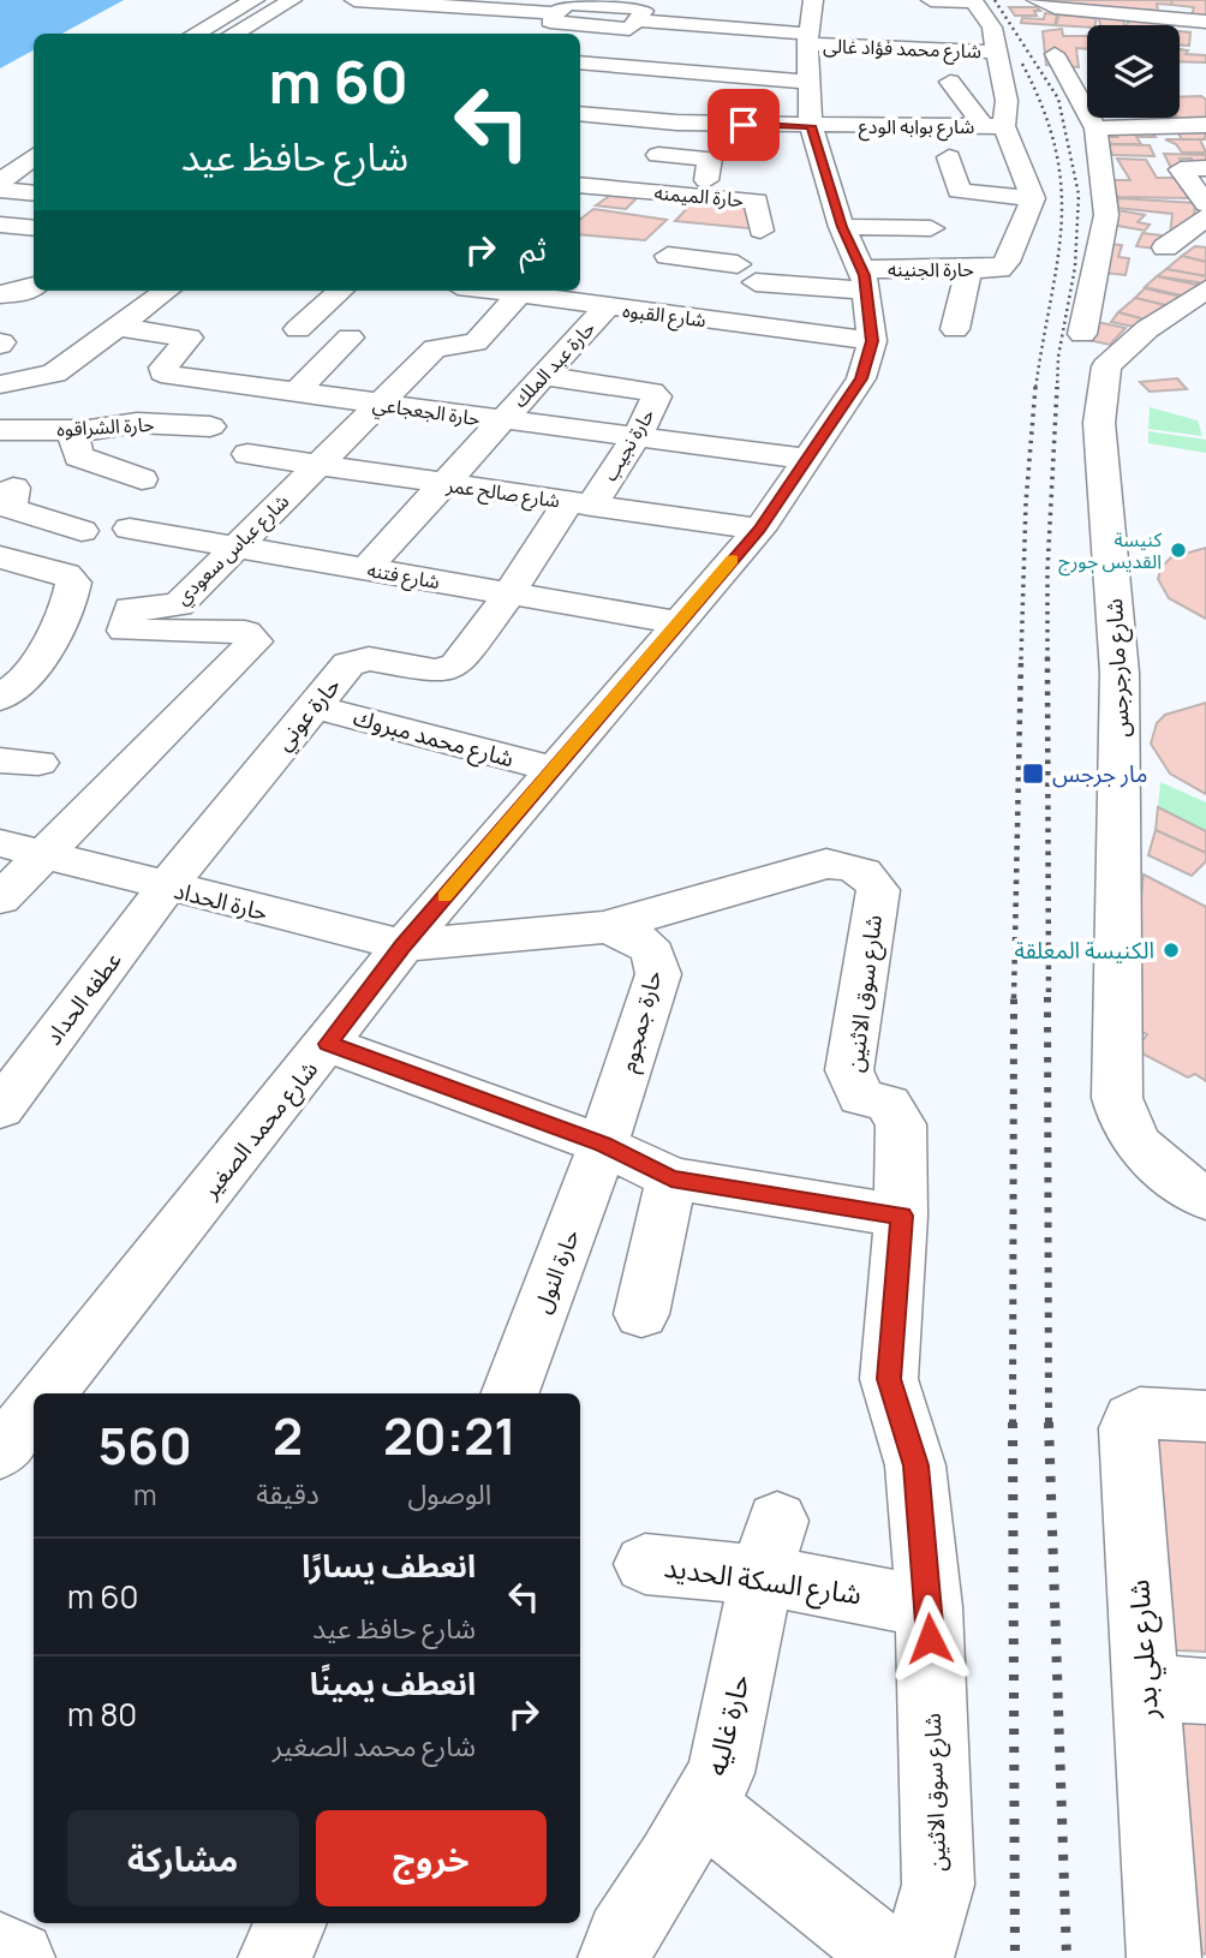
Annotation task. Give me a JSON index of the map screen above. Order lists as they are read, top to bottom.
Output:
{
  "streets": {
    "main road": [
      "شارع محمد فؤاد غالى",
      "شارع بوابه الودع",
      "حارة الميمنه",
      "حارة الجنينه",
      "شارع القبوه",
      "حارة عبد الملك",
      "حارة الجعجاعي",
      "حارة الشراقوه",
      "حارة نجيب",
      "شارع صالح عمر",
      "شارع عباس سعودي",
      "شارع فتنه",
      "شارع مارجرجس",
      "حارة عوني",
      "شارع محمد مبروك",
      "حارة الحداد",
      "شارع سوق الاثنين",
      "عطفه الحداد",
      "حارة جمجوم",
      "شارع محمد الصغير",
      "حارة النول",
      "شارع السكة الحديد",
      "شارع علي بدر",
      "حارة غاليه"
    ]
  },
  "crossings": [
    ["شارع محمد فؤاد غالى", "شارع بوابه الودع"],
    ["شارع محمد فؤاد غالى", "شارع محمد الصغير"],
    ["شارع بوابه الودع", "شارع محمد الصغير"],
    ["حارة الجنينه", "شارع القبوه"],
    ["حارة الجنينه", "شارع محمد الصغير"],
    ["شارع القبوه", "حارة عبد الملك"],
    ["شارع القبوه", "شارع عباس سعودي"],
    ["شارع القبوه", "شارع محمد الصغير"],
    ["حارة عبد الملك", "حارة الجعجاعي"],
    ["حارة عبد الملك", "حارة نجيب"],
    ["حارة عبد الملك", "شارع صالح عمر"],
    ["حارة عبد الملك", "شارع فتنه"],
    ["حارة الجعجاعي", "حارة نجيب"],
    ["حارة الجعجاعي", "شارع عباس سعودي"],
    ["حارة الجعجاعي", "شارع محمد الصغير"],
    ["حارة نجيب", "شارع صالح عمر"],
    ["حارة نجيب", "حارة عوني"],
    ["شارع صالح عمر", "شارع عباس سعودي"],
    ["شارع صالح عمر", "حارة عوني"],
    ["شارع صالح عمر", "شارع محمد الصغير"],
    ["شارع عباس سعودي", "شارع فتنه"],
    ["شارع عباس سعودي", "حارة الحداد"],
    ["شارع فتنه", "حارة عوني"],
    ["شارع فتنه", "شارع محمد الصغير"],
    ["حارة عوني", "شارع محمد مبروك"],
    ["حارة عوني", "حارة الحداد"],
    ["حارة عوني", "عطفه الحداد"],
    ["شارع محمد مبروك", "شارع محمد الصغير"],
    ["حارة الحداد", "شارع سوق الاثنين"],
    ["حارة الحداد", "عطفه الحداد"],
    ["حارة الحداد", "شارع محمد الصغير"],
    ["شارع سوق الاثنين", "حارة جمجوم"],
    ["شارع سوق الاثنين", "شارع محمد الصغير"],
    ["شارع سوق الاثنين", "شارع السكة الحديد"],
    ["حارة جمجوم", "حارة النول"],
    ["شارع السكة الحديد", "حارة غاليه"]
  ],
  "places": {
    "other": ["كنيسة القديس جورج", "الكنيسة المعلقة"],
    "transit": ["مار جرجس"]
  },
  "page": {
    "turn": ["60 m", "شارع حافظ عيد"],
    "then": "ثم",
    "eta": [
      "20:21",
      "الوصول",
      "2",
      "دقيقة",
      "560",
      "m"
    ],
    "list": [
      {
        "name": "انعطف يسارًا",
        "note": "شارع حافظ عيد",
        "value": "60 m"
      },
      {
        "name": "انعطف يمينًا",
        "note": "شارع محمد الصغير",
        "value": "80 m"
      }
    ],
    "buttons": ["خروج", "مشاركة"]
  }
}
